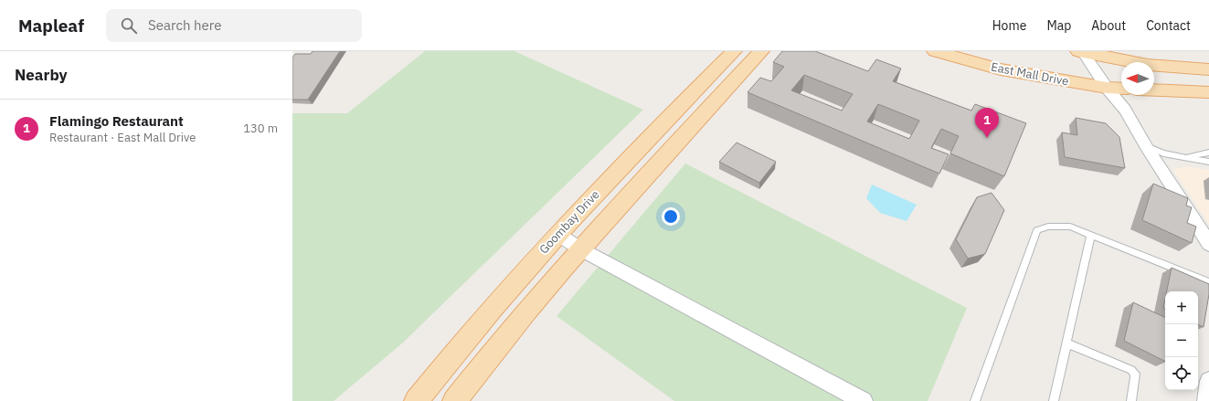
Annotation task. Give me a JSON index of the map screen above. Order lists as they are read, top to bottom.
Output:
{
  "streets": {
    "main road": ["East Mall Drive", "Goombay Drive"]
  },
  "north": "left",
  "page": {
    "header": "Mapleaf",
    "search": "Search here",
    "nav": [
      "Home",
      "Map",
      "About",
      "Contact"
    ],
    "heading": "Nearby",
    "list": [
      {
        "mark": "1",
        "name": "Flamingo Restaurant",
        "note": "Restaurant · East Mall Drive",
        "value": "130 m"
      }
    ],
    "pins": "1",
    "map_buttons": ["+", "−"]
  }
}
